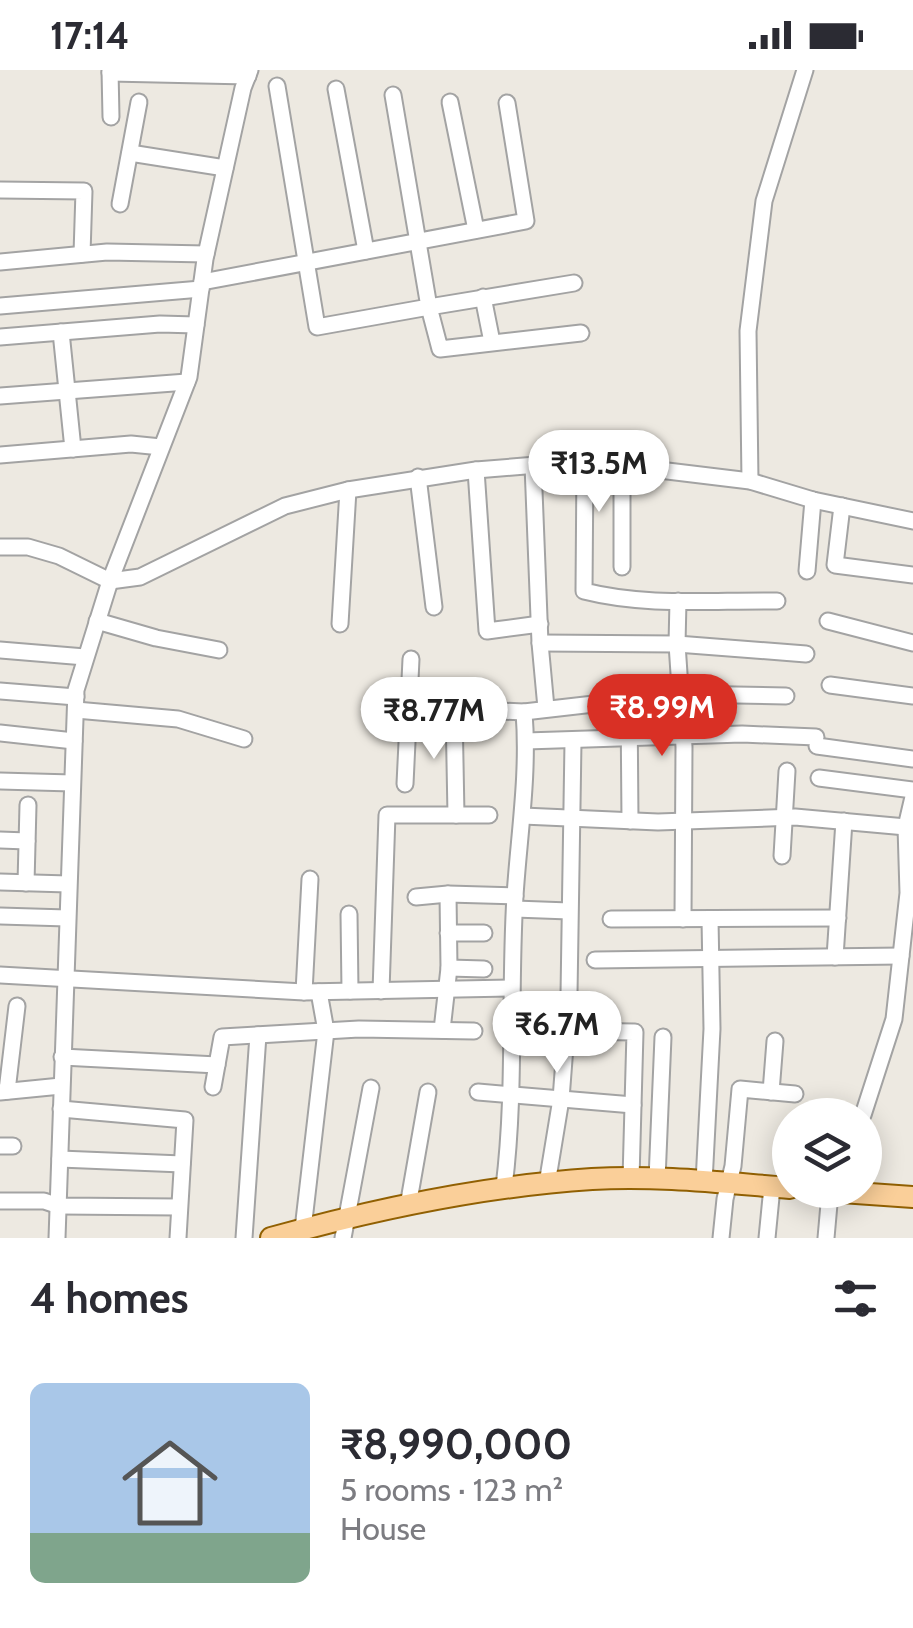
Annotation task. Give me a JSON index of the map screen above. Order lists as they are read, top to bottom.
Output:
{
  "page": {
    "status": "17:14",
    "price": [
      "₹13.5M",
      "₹8.99M",
      "₹8.77M",
      "₹6.7M"
    ],
    "heading": "4 homes",
    "list": [
      {
        "name": "₹8,990,000",
        "note": "5 rooms · 123 m² · House"
      }
    ]
  }
}
